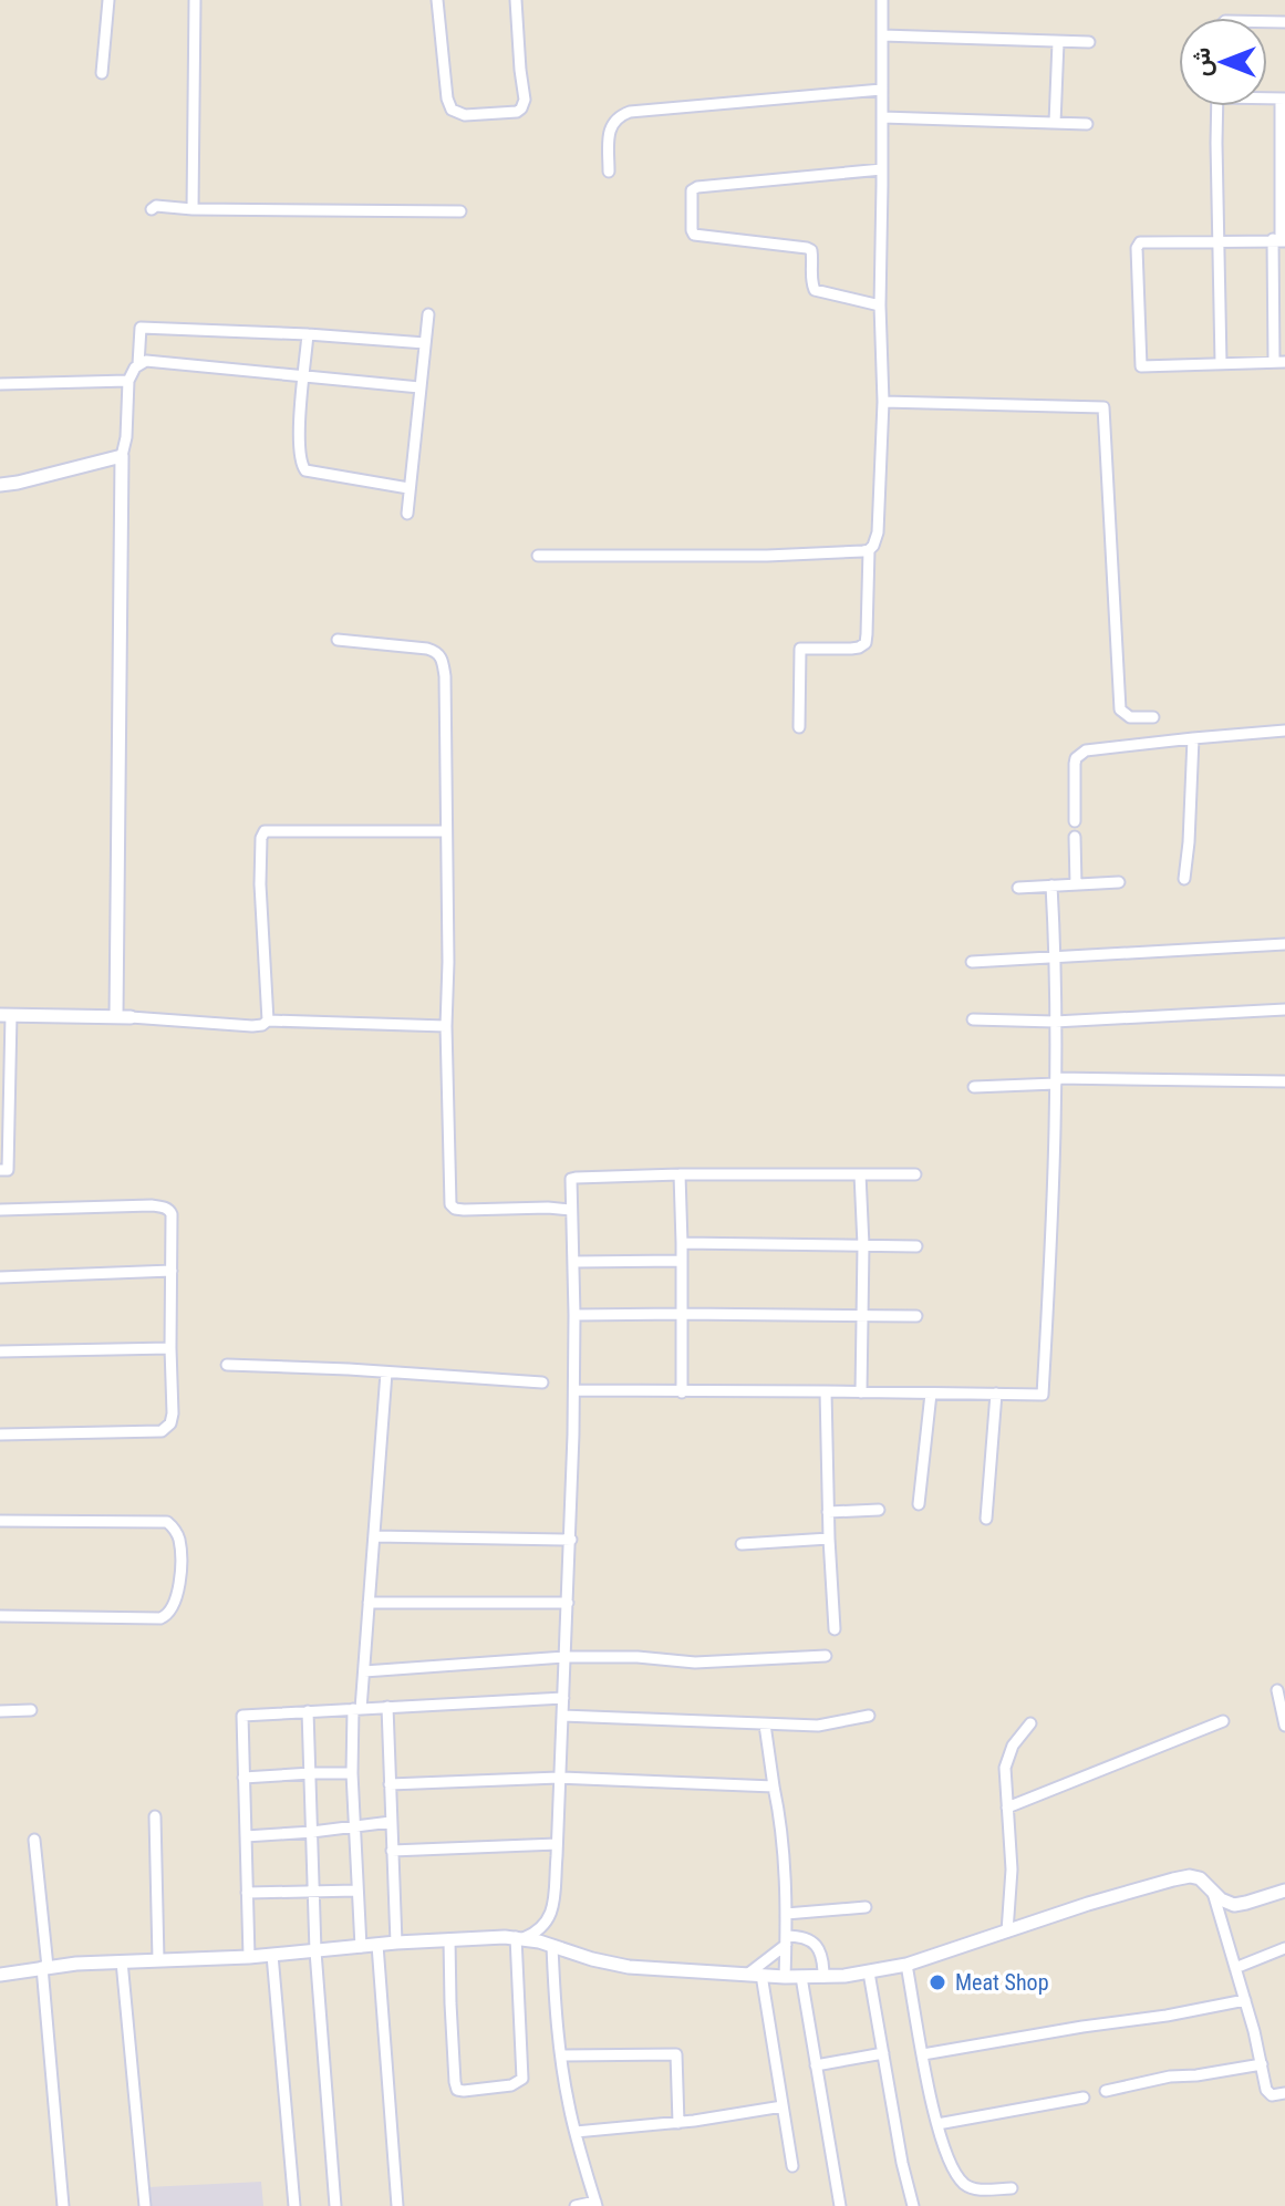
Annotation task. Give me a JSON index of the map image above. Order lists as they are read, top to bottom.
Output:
{
  "places": ["Meat Shop"],
  "north": "left"
}
